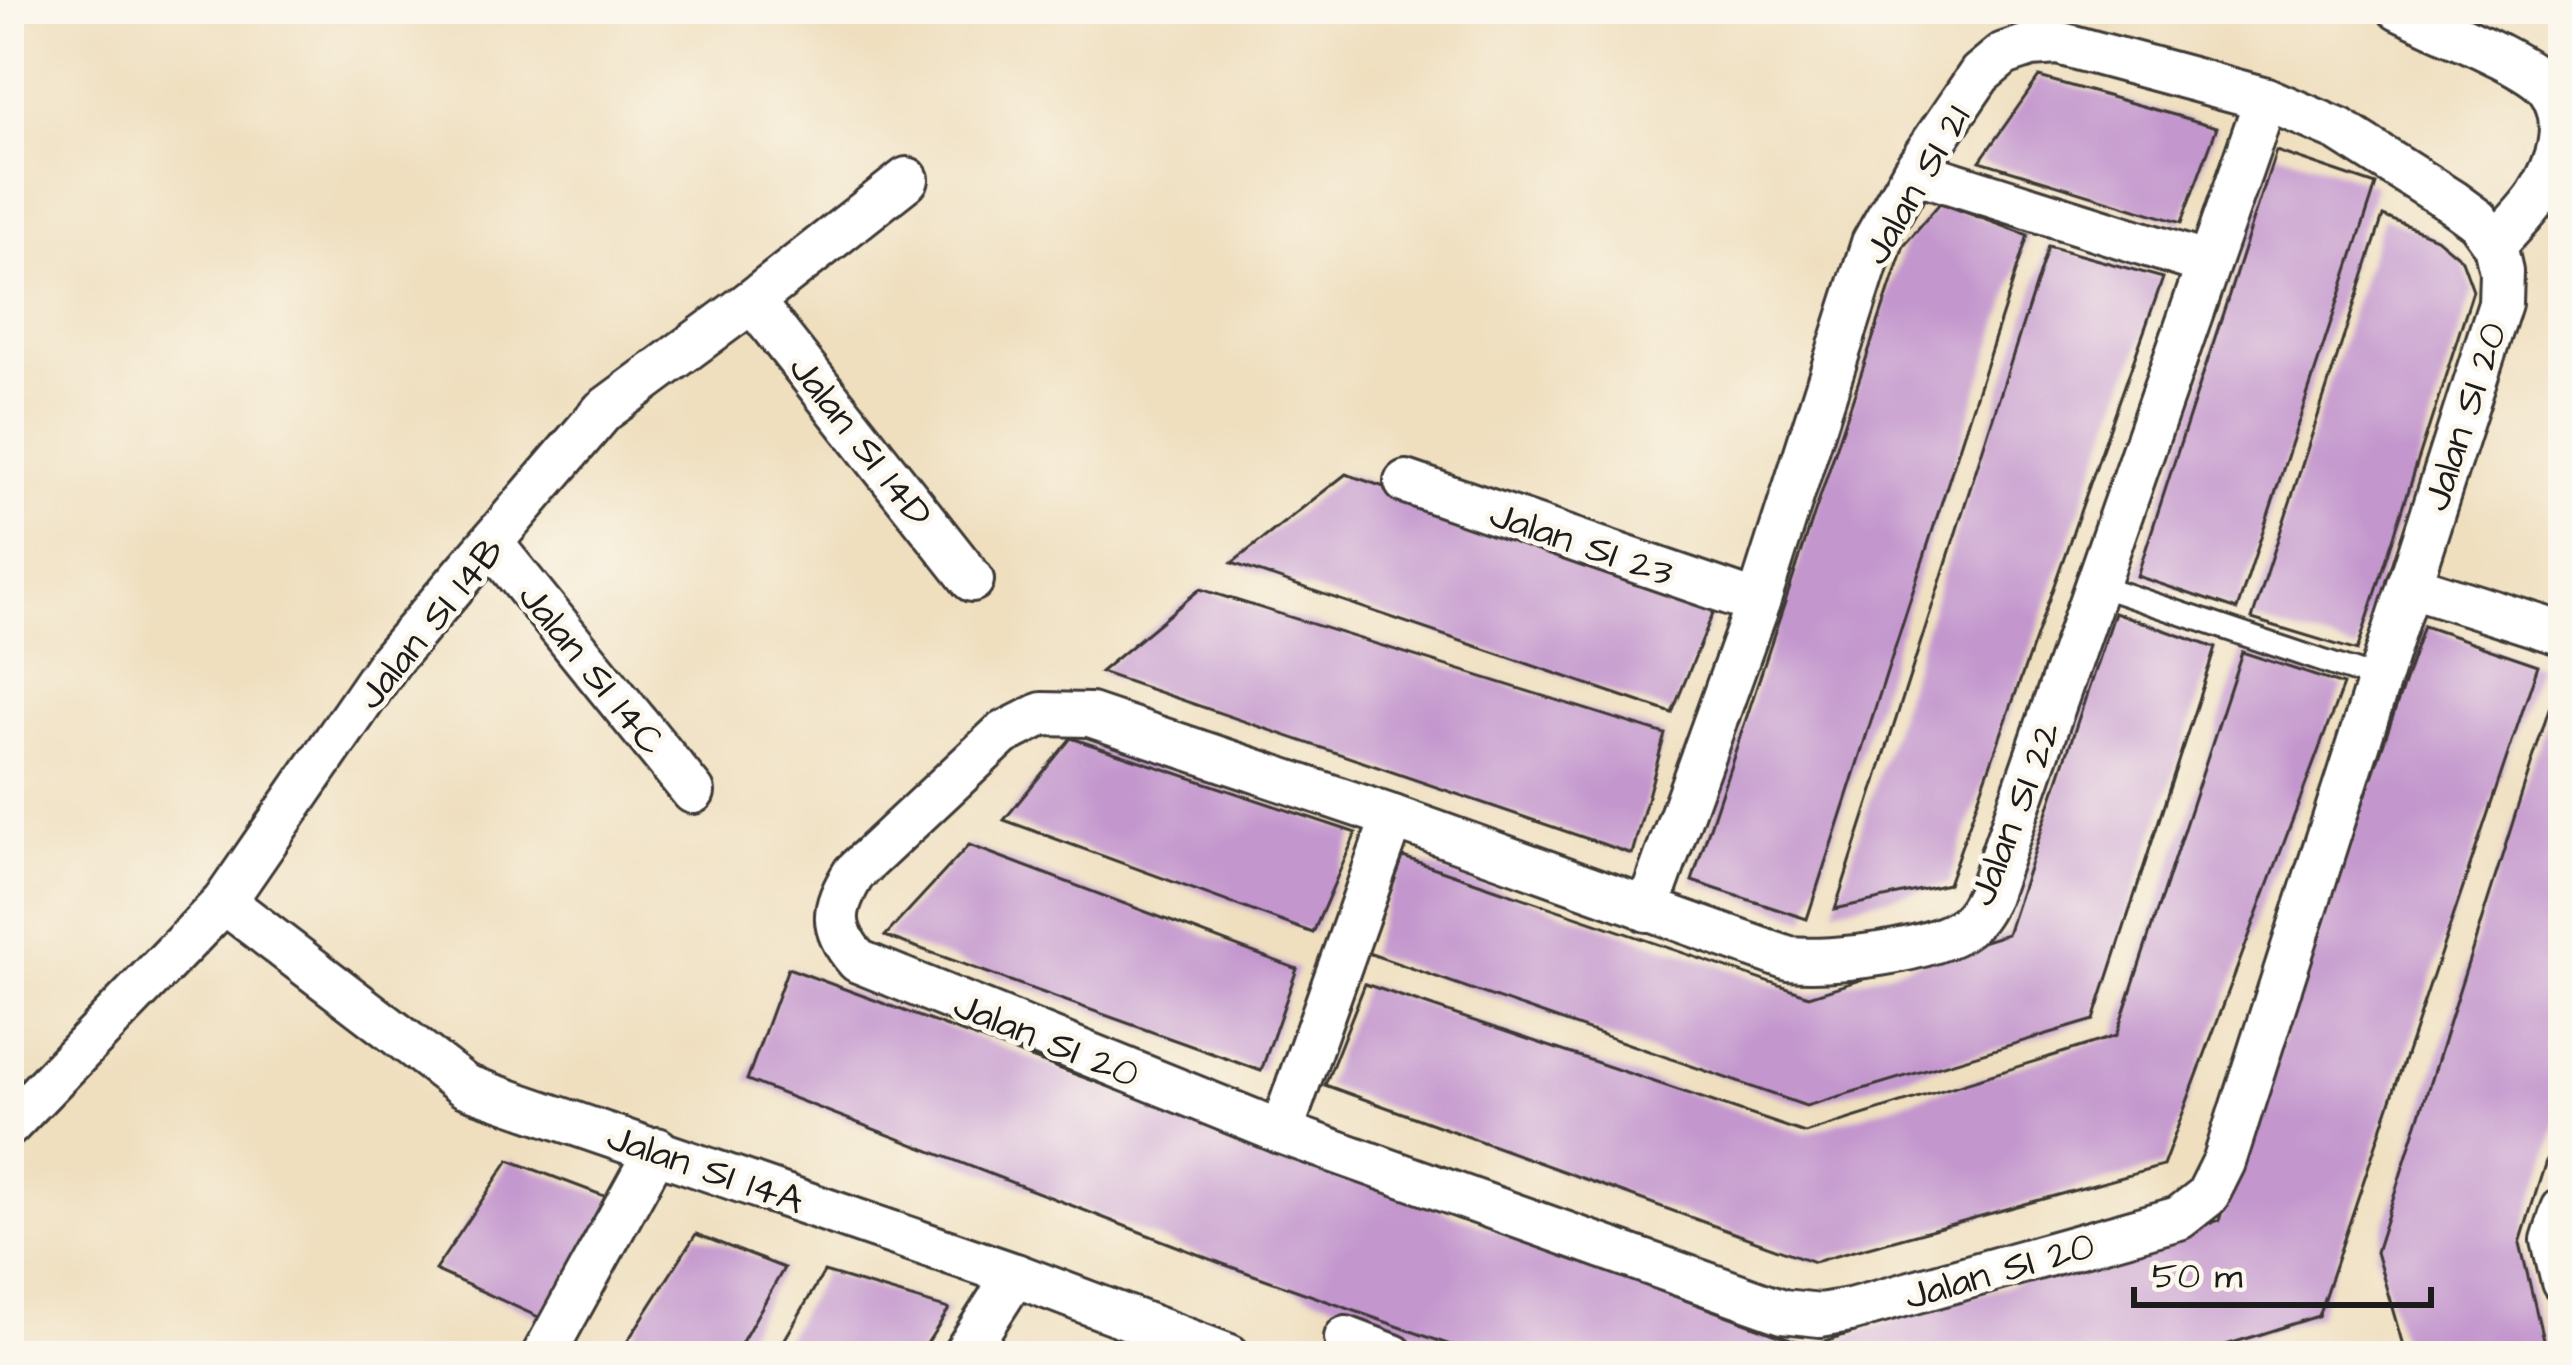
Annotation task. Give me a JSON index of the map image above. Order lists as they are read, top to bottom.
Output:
{
  "streets": {
    "street": [
      "Jalan SI 21",
      "Jalan SI 20",
      "Jalan SI 14D",
      "Jalan SI 23",
      "Jalan SI 14B",
      "Jalan SI 14C",
      "Jalan SI 22",
      "Jalan SI 14A"
    ]
  },
  "crossings": [
    ["Jalan SI 21", "Jalan SI 20"],
    ["Jalan SI 21", "Jalan SI 23"],
    ["Jalan SI 21", "Jalan SI 22"],
    ["Jalan SI 20", "Jalan SI 22"],
    ["Jalan SI 14D", "Jalan SI 14B"],
    ["Jalan SI 14B", "Jalan SI 14C"],
    ["Jalan SI 14B", "Jalan SI 14A"]
  ],
  "scale_bar": "50 m"
}
